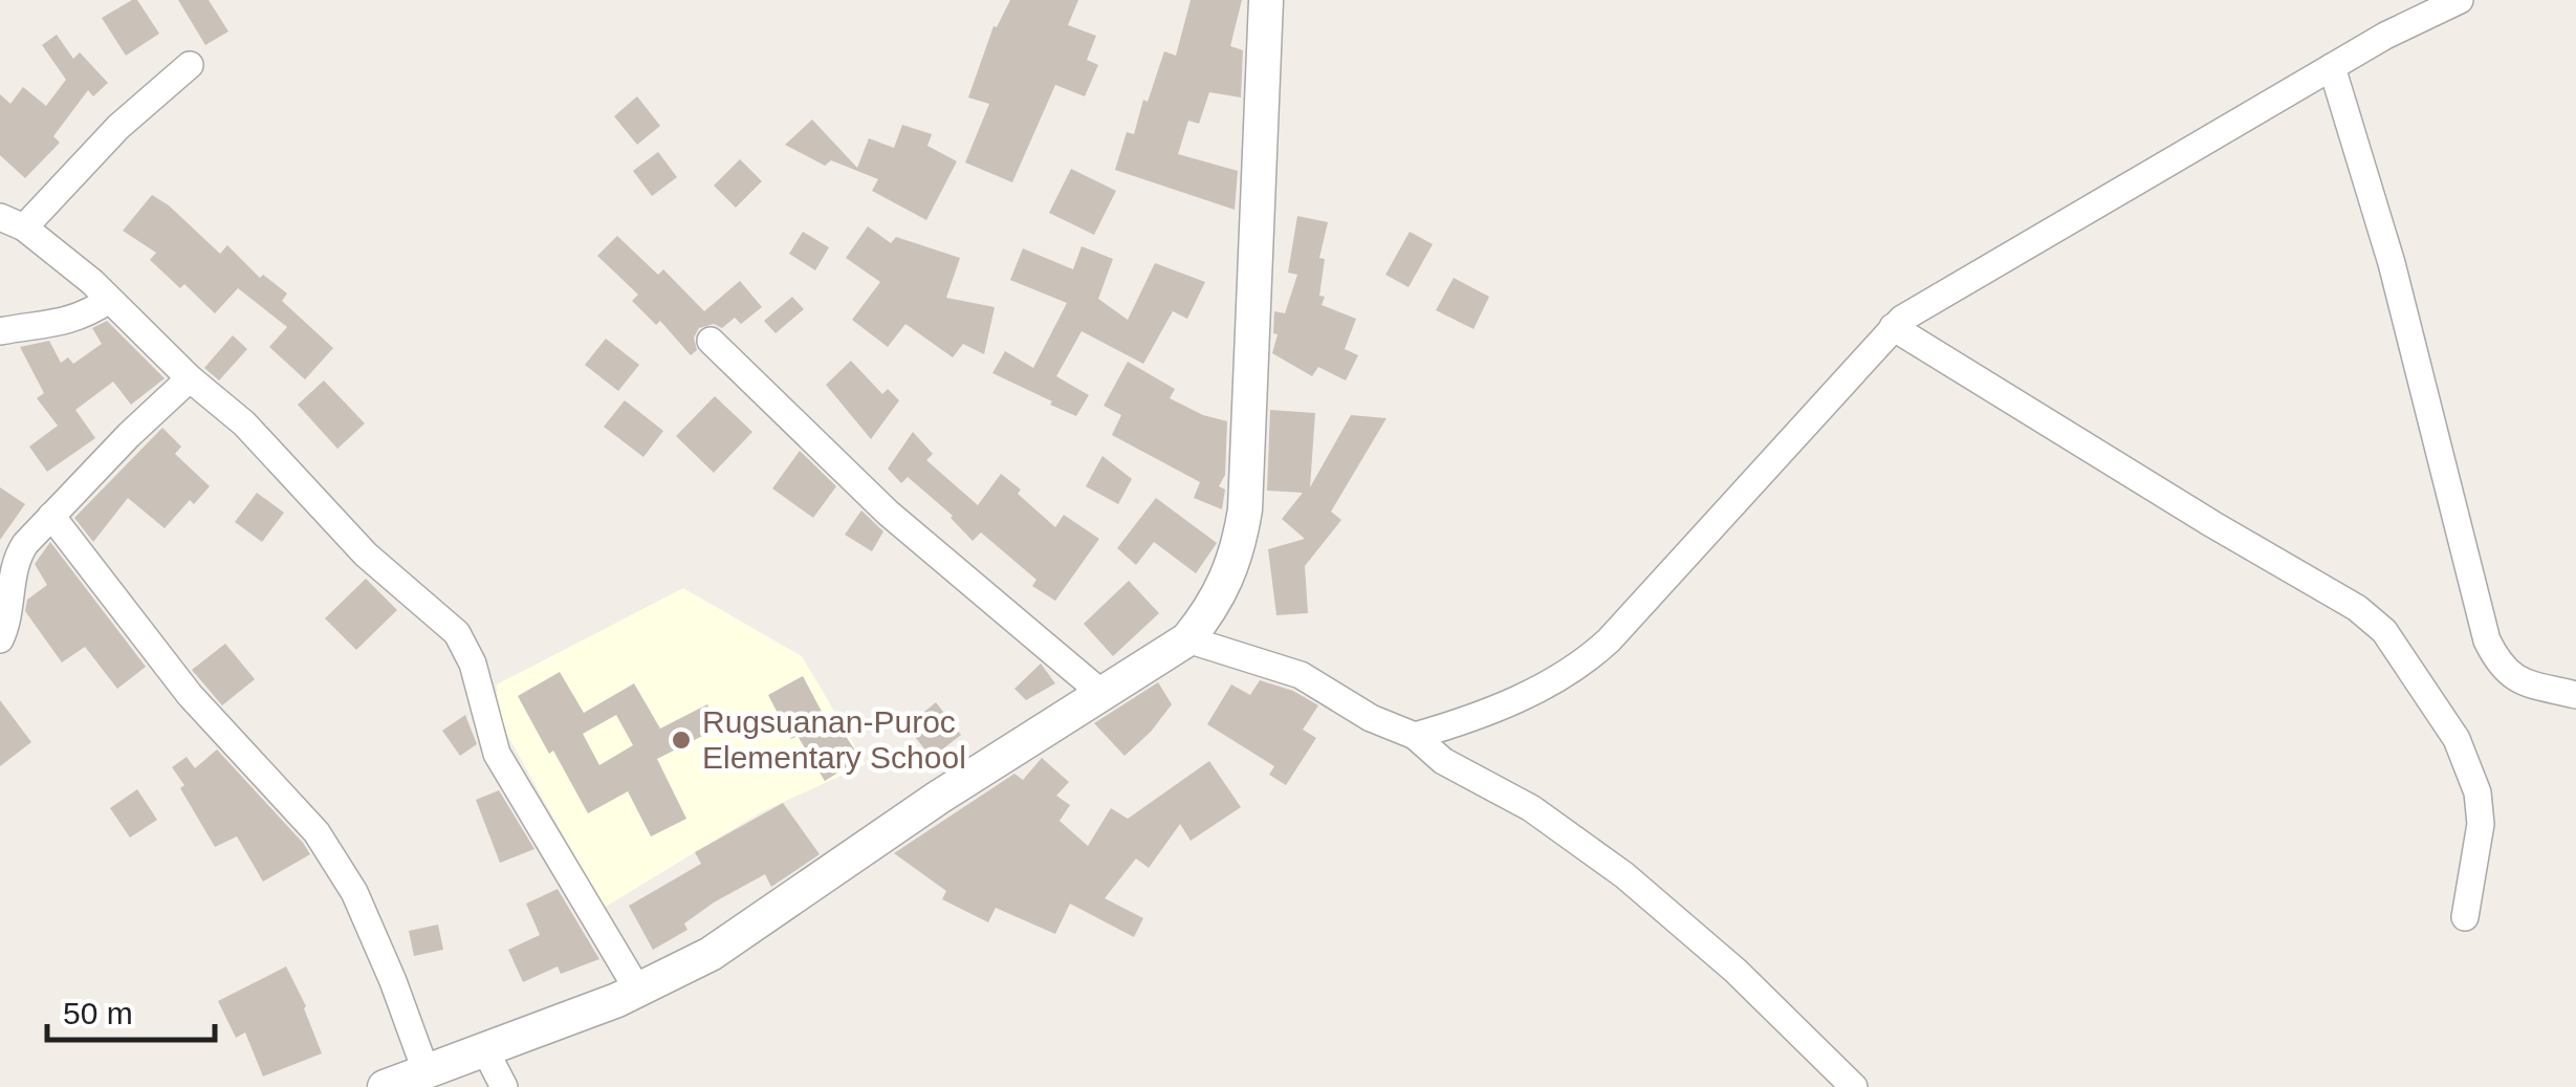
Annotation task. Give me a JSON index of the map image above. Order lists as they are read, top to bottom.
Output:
{
  "places": ["Rugsuanan-Puroc Elementary School"],
  "scale_bar": "50 m"
}
